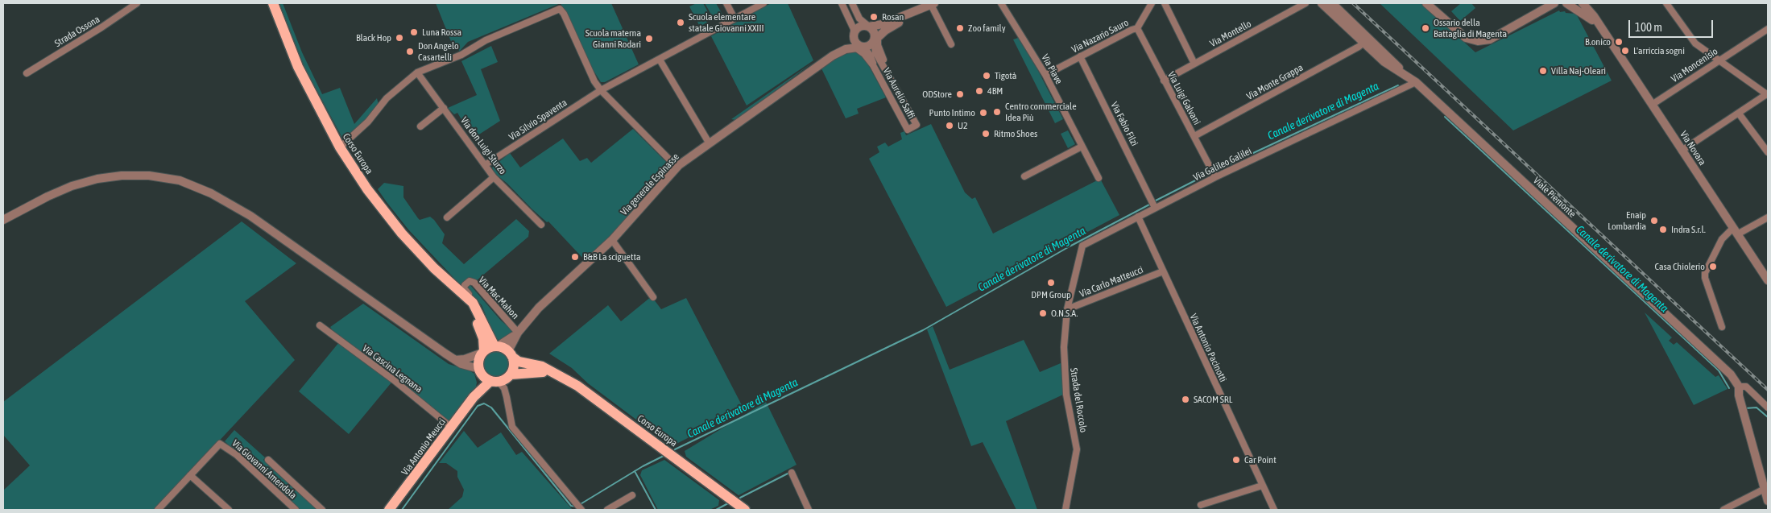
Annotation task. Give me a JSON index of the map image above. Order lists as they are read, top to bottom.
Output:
{
  "streets": {
    "main road": ["Corso Europa", "Via Antonio Meucci"],
    "street": [
      "Strada Ossona",
      "Via Montello",
      "Via Nazario Sauro",
      "Via Moncenisio",
      "Via Piave",
      "Via Monte Grappa",
      "Via Aurelio Saffi",
      "Via Luigi Galvani",
      "Via Silvio Spaventa",
      "Via Fabio Filzi",
      "Via don Luigi Sturzo",
      "Via Novara",
      "Via Galileo Galilei",
      "Via generale Espinasse",
      "Viale Piemonte",
      "Via Carlo Matteucci",
      "Via Mac Mahon",
      "Via Antonio Pacinotti",
      "Via Cascina Legnana",
      "Strada del Roccolo",
      "Via Giovanni Amendola"
    ]
  },
  "crossings": [
    ["Via Montello", "Via Luigi Galvani"],
    ["Via Nazario Sauro", "Via Piave"],
    ["Via Nazario Sauro", "Via Luigi Galvani"],
    ["Via Nazario Sauro", "Via Fabio Filzi"],
    ["Via Moncenisio", "Via Novara"],
    ["Via Monte Grappa", "Via Luigi Galvani"],
    ["Via Monte Grappa", "Viale Piemonte"],
    ["Via Aurelio Saffi", "Via generale Espinasse"],
    ["Via Luigi Galvani", "Via Galileo Galilei"],
    ["Via Silvio Spaventa", "Via don Luigi Sturzo"],
    ["Via Fabio Filzi", "Via Galileo Galilei"],
    ["Corso Europa", "Via generale Espinasse"],
    ["Corso Europa", "Via Mac Mahon"],
    ["Corso Europa", "Via Antonio Meucci"],
    ["Via Galileo Galilei", "Viale Piemonte"],
    ["Via Galileo Galilei", "Via Antonio Pacinotti"],
    ["Via Galileo Galilei", "Strada del Roccolo"],
    ["Via generale Espinasse", "Via Mac Mahon"],
    ["Via generale Espinasse", "Via Antonio Meucci"],
    ["Via Carlo Matteucci", "Via Antonio Pacinotti"],
    ["Via Carlo Matteucci", "Strada del Roccolo"],
    ["Via Cascina Legnana", "Via Antonio Meucci"]
  ],
  "water": ["Canale derivatore di Magenta"],
  "places": [
    "Rosan",
    "Scuola elementare statale Giovanni XXIII",
    "Zoo family",
    "Ossario della Battaglia di Magenta",
    "Luna Rossa",
    "Black Hop",
    "Scuola materna Gianni Rodari",
    "B.onico",
    "L'arriccia sogni",
    "Don Angelo Casartelli",
    "Villa Naj-Oleari",
    "Tigotà",
    "4BM",
    "ODStore",
    "Centro commerciale Idea Più",
    "Punto Intimo",
    "U2",
    "Ritmo Shoes",
    "Enaip Lombardia",
    "Indra S.r.l.",
    "B&B La sciguetta",
    "Casa Chiolerio",
    "DPM Group",
    "O.N.S.A.",
    "SACOM SRL",
    "Car Point"
  ],
  "scale_bar": "100 m"
}
